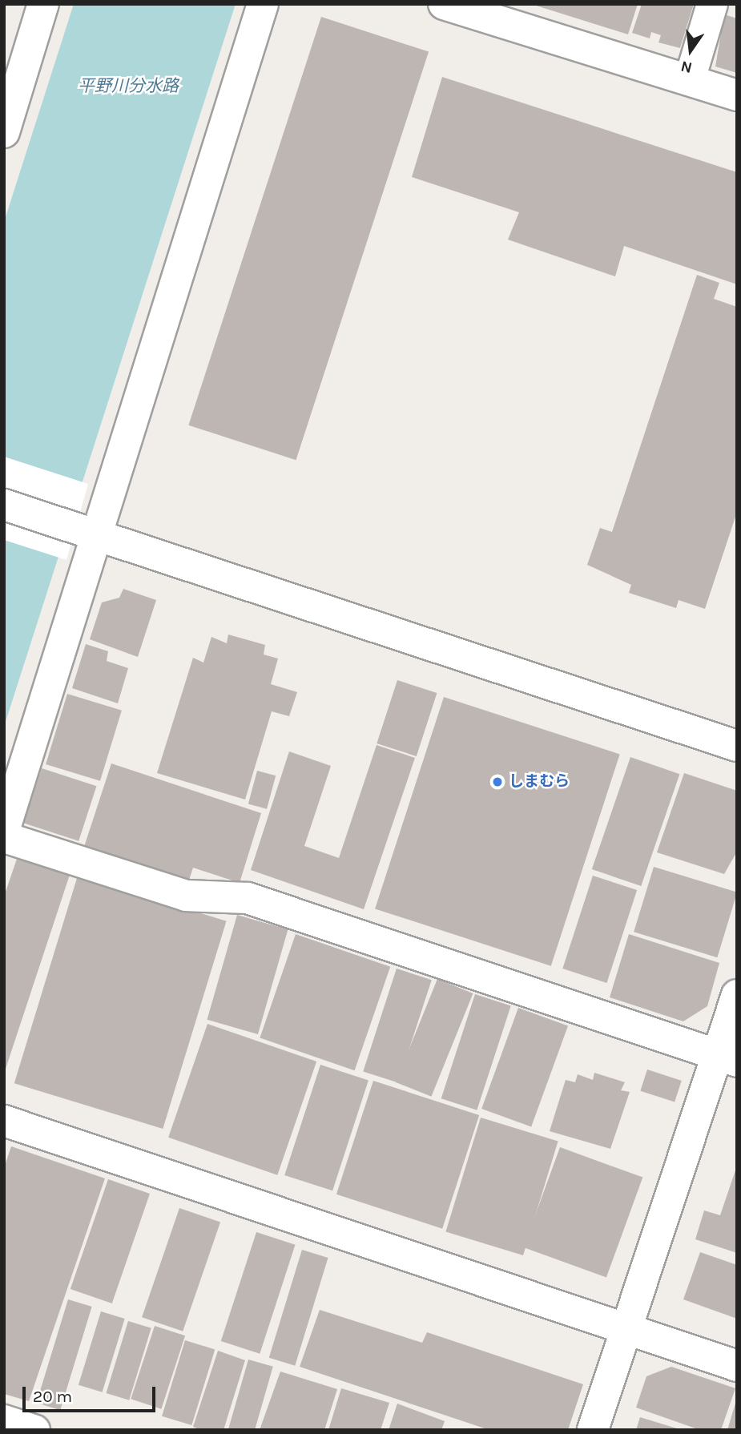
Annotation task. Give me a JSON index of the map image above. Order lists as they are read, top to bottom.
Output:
{
  "water": ["平野川分水路"],
  "places": ["しまむら"],
  "scale_bar": "20 m",
  "north": "bottom"
}
